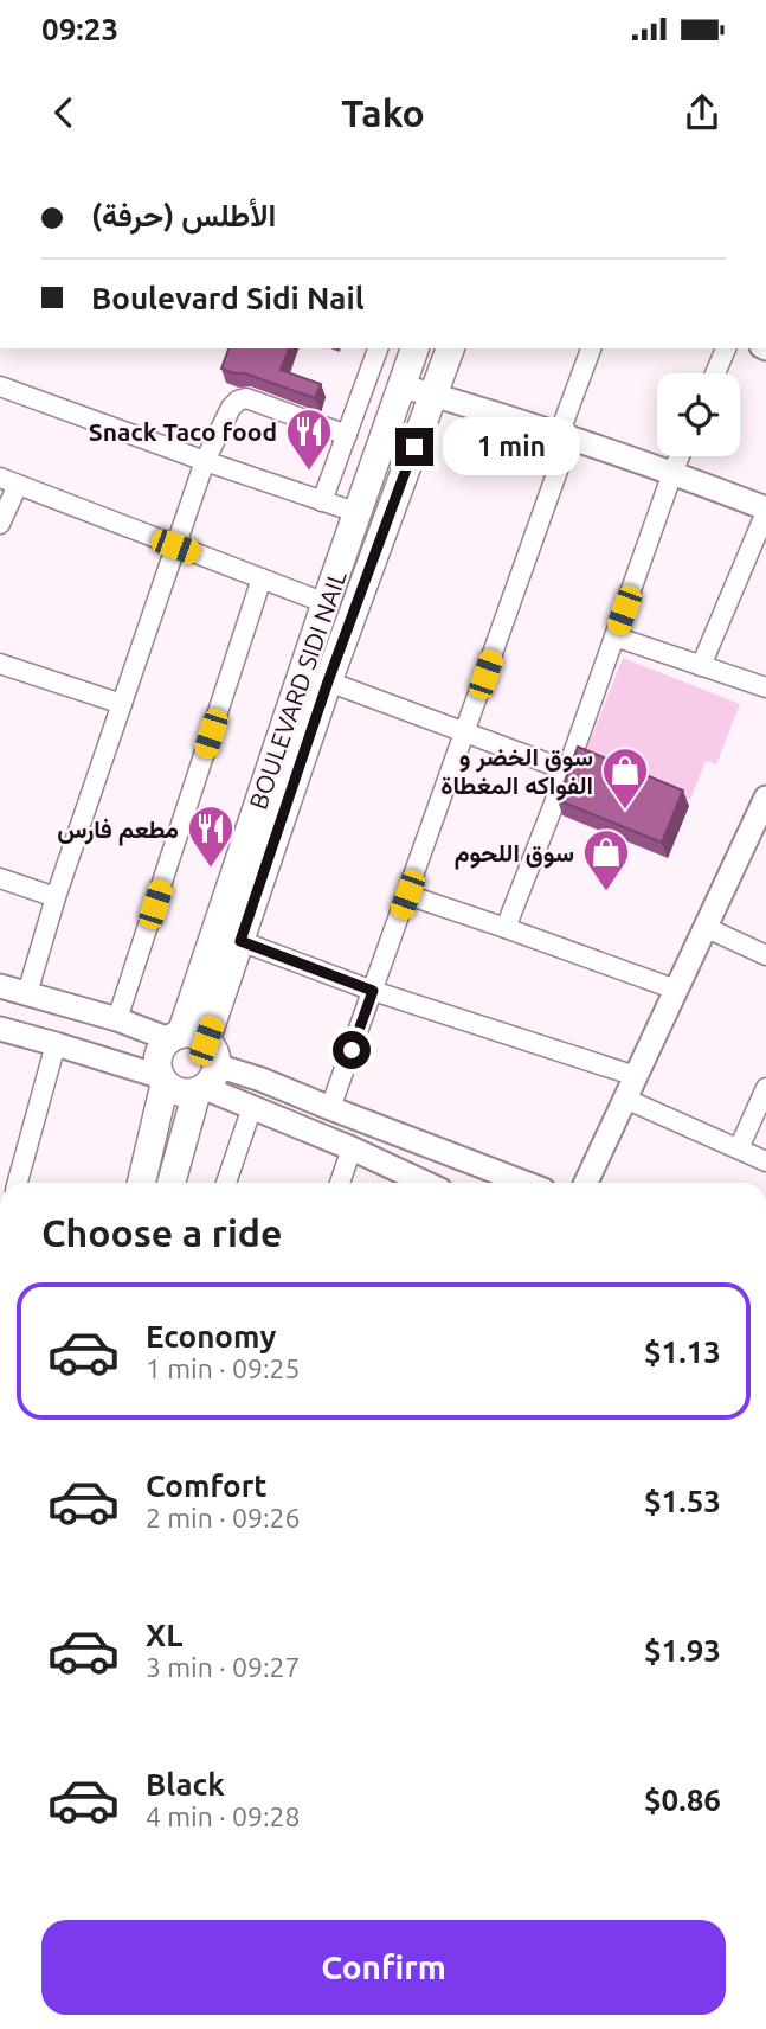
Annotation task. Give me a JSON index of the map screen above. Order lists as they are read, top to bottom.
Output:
{
  "streets": {
    "main road": ["BOULEVARD SIDI NAIL"]
  },
  "places": {
    "restaurant": ["Snack Taco food", "مطعم فارس"],
    "shop": ["سوق الخضر و الفواكه المغطاة", "سوق اللحوم"]
  },
  "page": {
    "status": "09:23",
    "header": "Tako",
    "banner": ["الأطلس (حرفة)", "Boulevard Sidi Nail"],
    "bubble": "1 min",
    "heading": "Choose a ride",
    "list": [
      {
        "name": "Economy",
        "note": "1 min · 09:25",
        "value": "$1.13"
      },
      {
        "name": "Comfort",
        "note": "2 min · 09:26",
        "value": "$1.53"
      },
      {
        "name": "XL",
        "note": "3 min · 09:27",
        "value": "$1.93"
      },
      {
        "name": "Black",
        "note": "4 min · 09:28",
        "value": "$0.86"
      }
    ],
    "buttons": "Confirm"
  }
}
